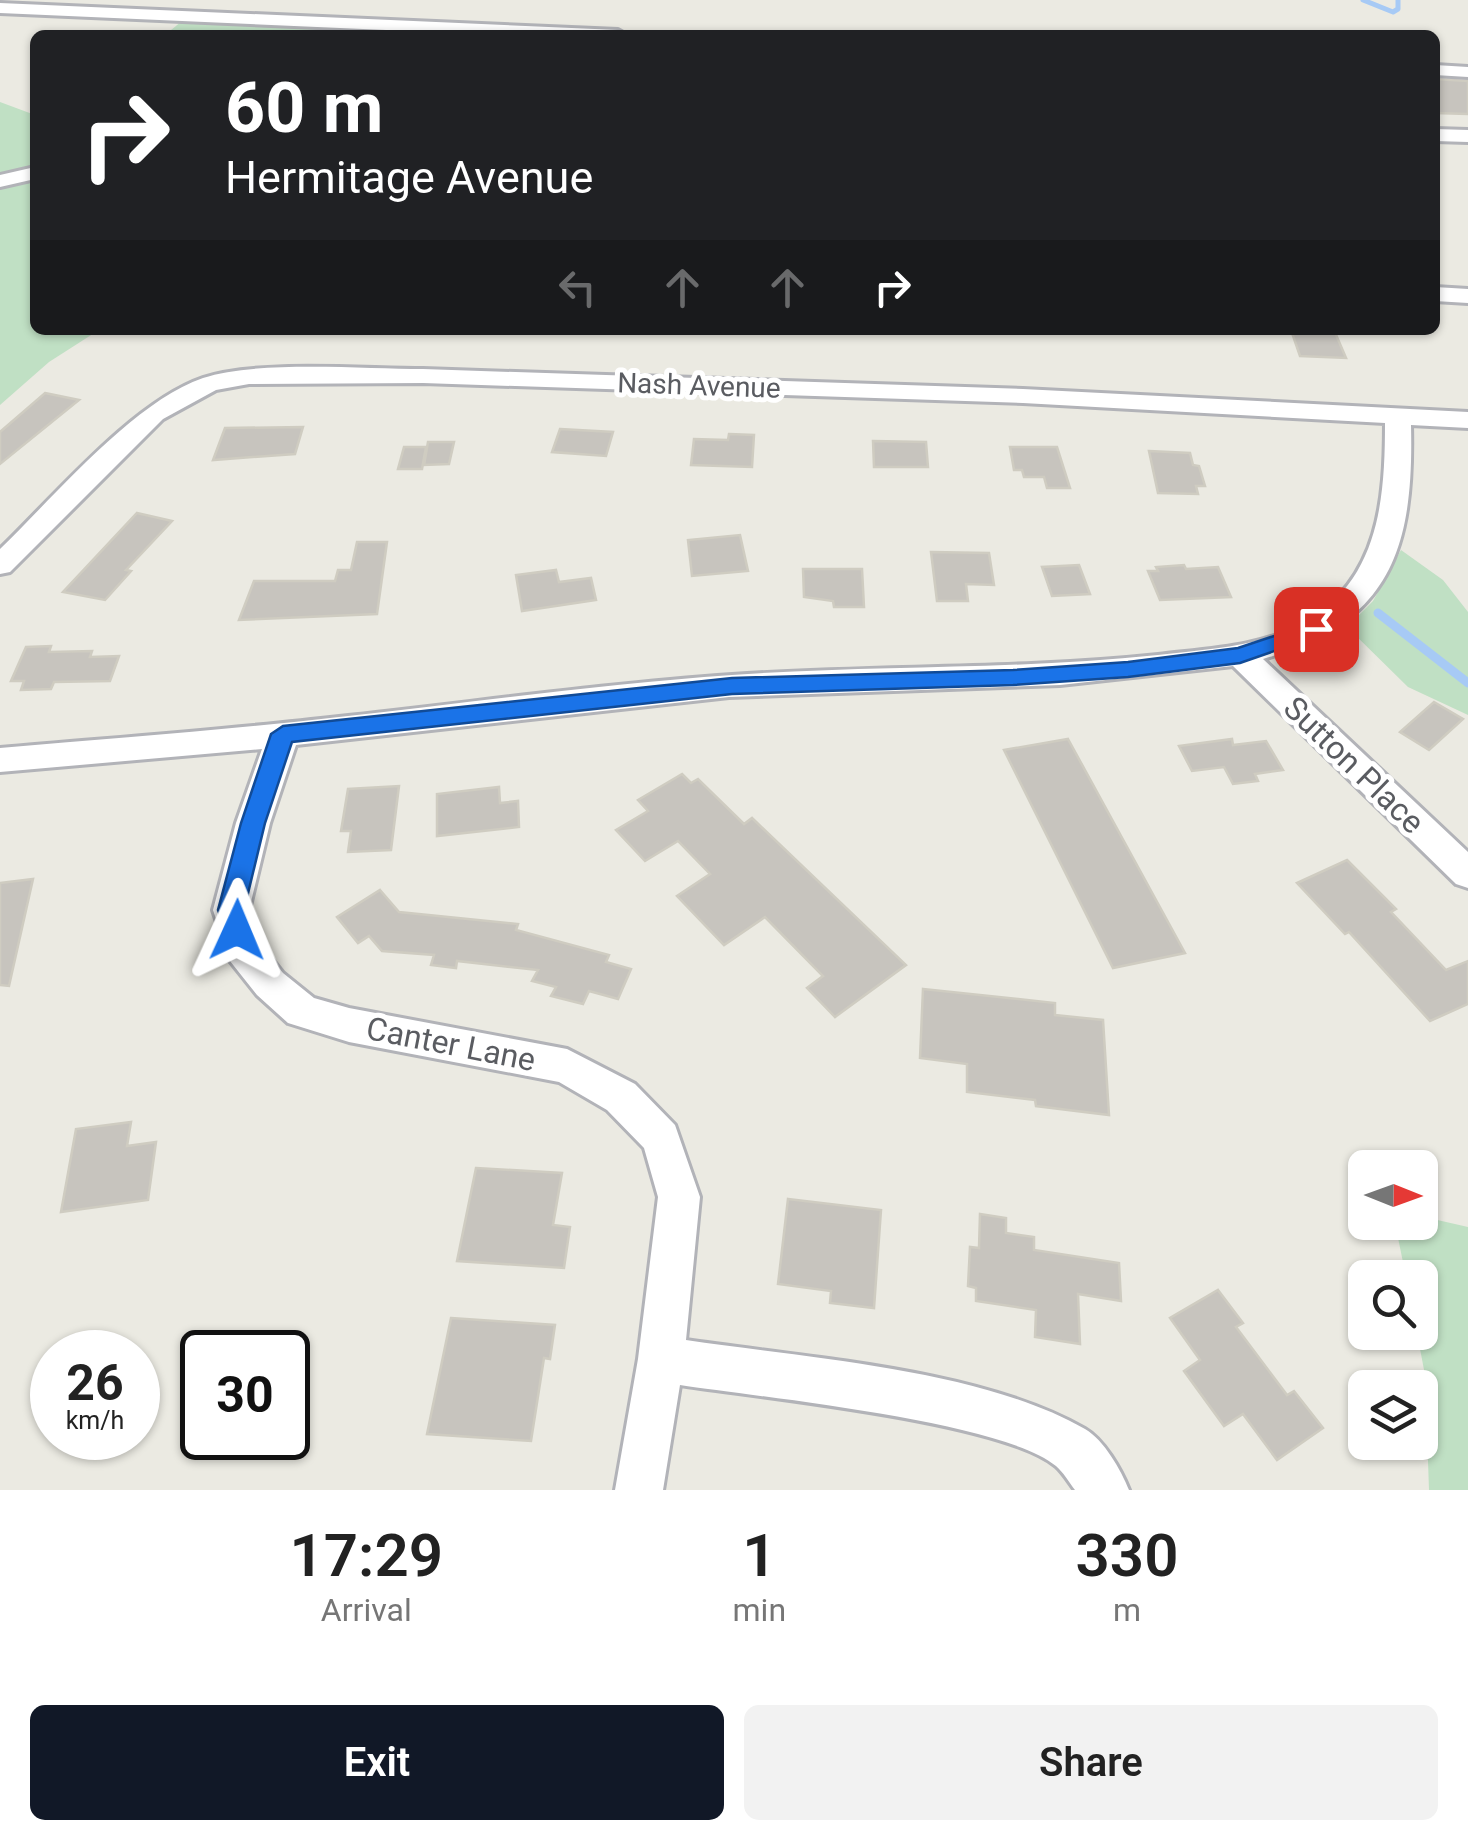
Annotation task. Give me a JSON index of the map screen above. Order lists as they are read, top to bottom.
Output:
{
  "streets": {
    "street": ["Nash Avenue", "Sutton Place", "Canter Lane"]
  },
  "north": "right",
  "page": {
    "turn": ["60 m", "Hermitage Avenue"],
    "speed": "26 km/h",
    "limit": "30",
    "eta": [
      "17:29",
      "Arrival",
      "1",
      "min",
      "330",
      "m"
    ],
    "buttons": ["Exit", "Share"]
  }
}
